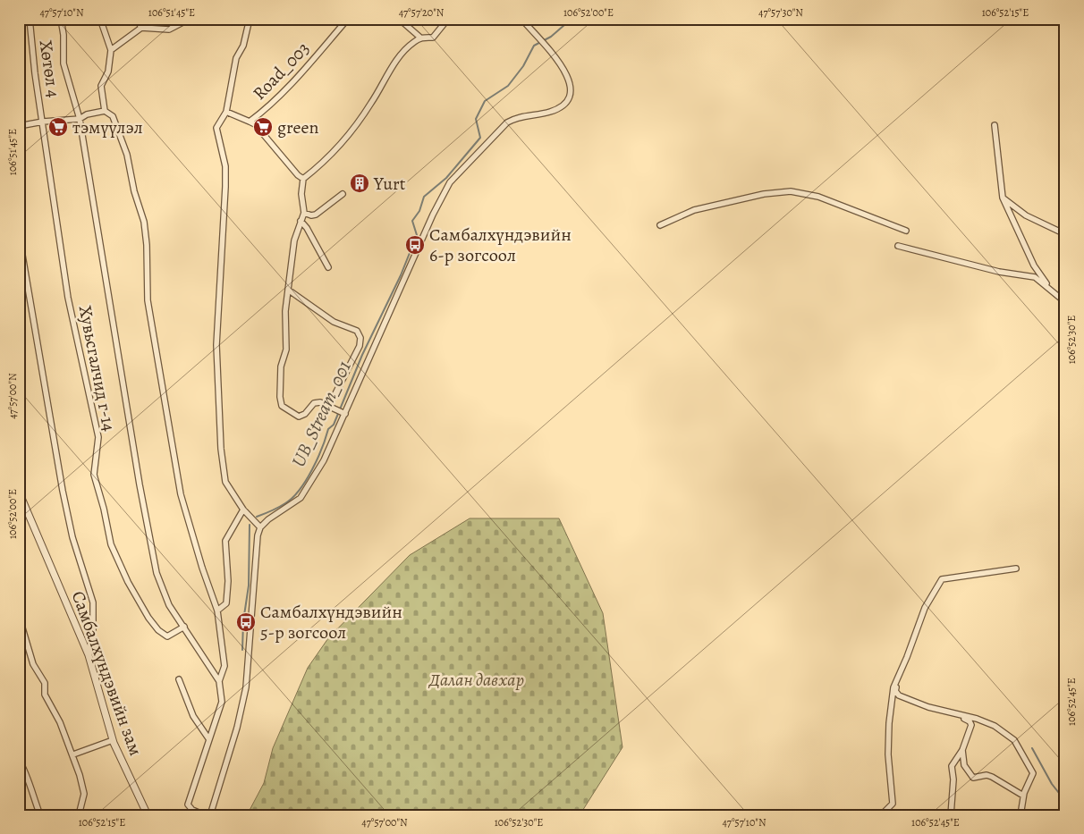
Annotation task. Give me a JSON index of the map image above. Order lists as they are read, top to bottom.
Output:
{
  "streets": {
    "street": [
      "Хөтөл 4",
      "Road_003",
      "Хувьсгалчид г-14",
      "Самбалхүндэвийн зам"
    ]
  },
  "crossings": [
    ["Хөтөл 4", "Хувьсгалчид г-14"]
  ],
  "water": ["UB_Stream_001"],
  "parks": ["Далан давхар"],
  "places": {
    "supermarket": ["тэмүүлэл", "green"],
    "building": ["Yurt"],
    "bus stop": ["Самбалхүндэвийн 6-р зогсоол", "Самбалхүндэвийн 5-р зогсоол"]
  },
  "coordinates": [
    "47°57'10\"N",
    "106°51'45\"E",
    "47°57'20\"N",
    "106°52'00\"E",
    "47°57'30\"N",
    "106°52'15\"E",
    "106°52'30\"E",
    "47°57'00\"N",
    "106°52'45\"E"
  ]
}
